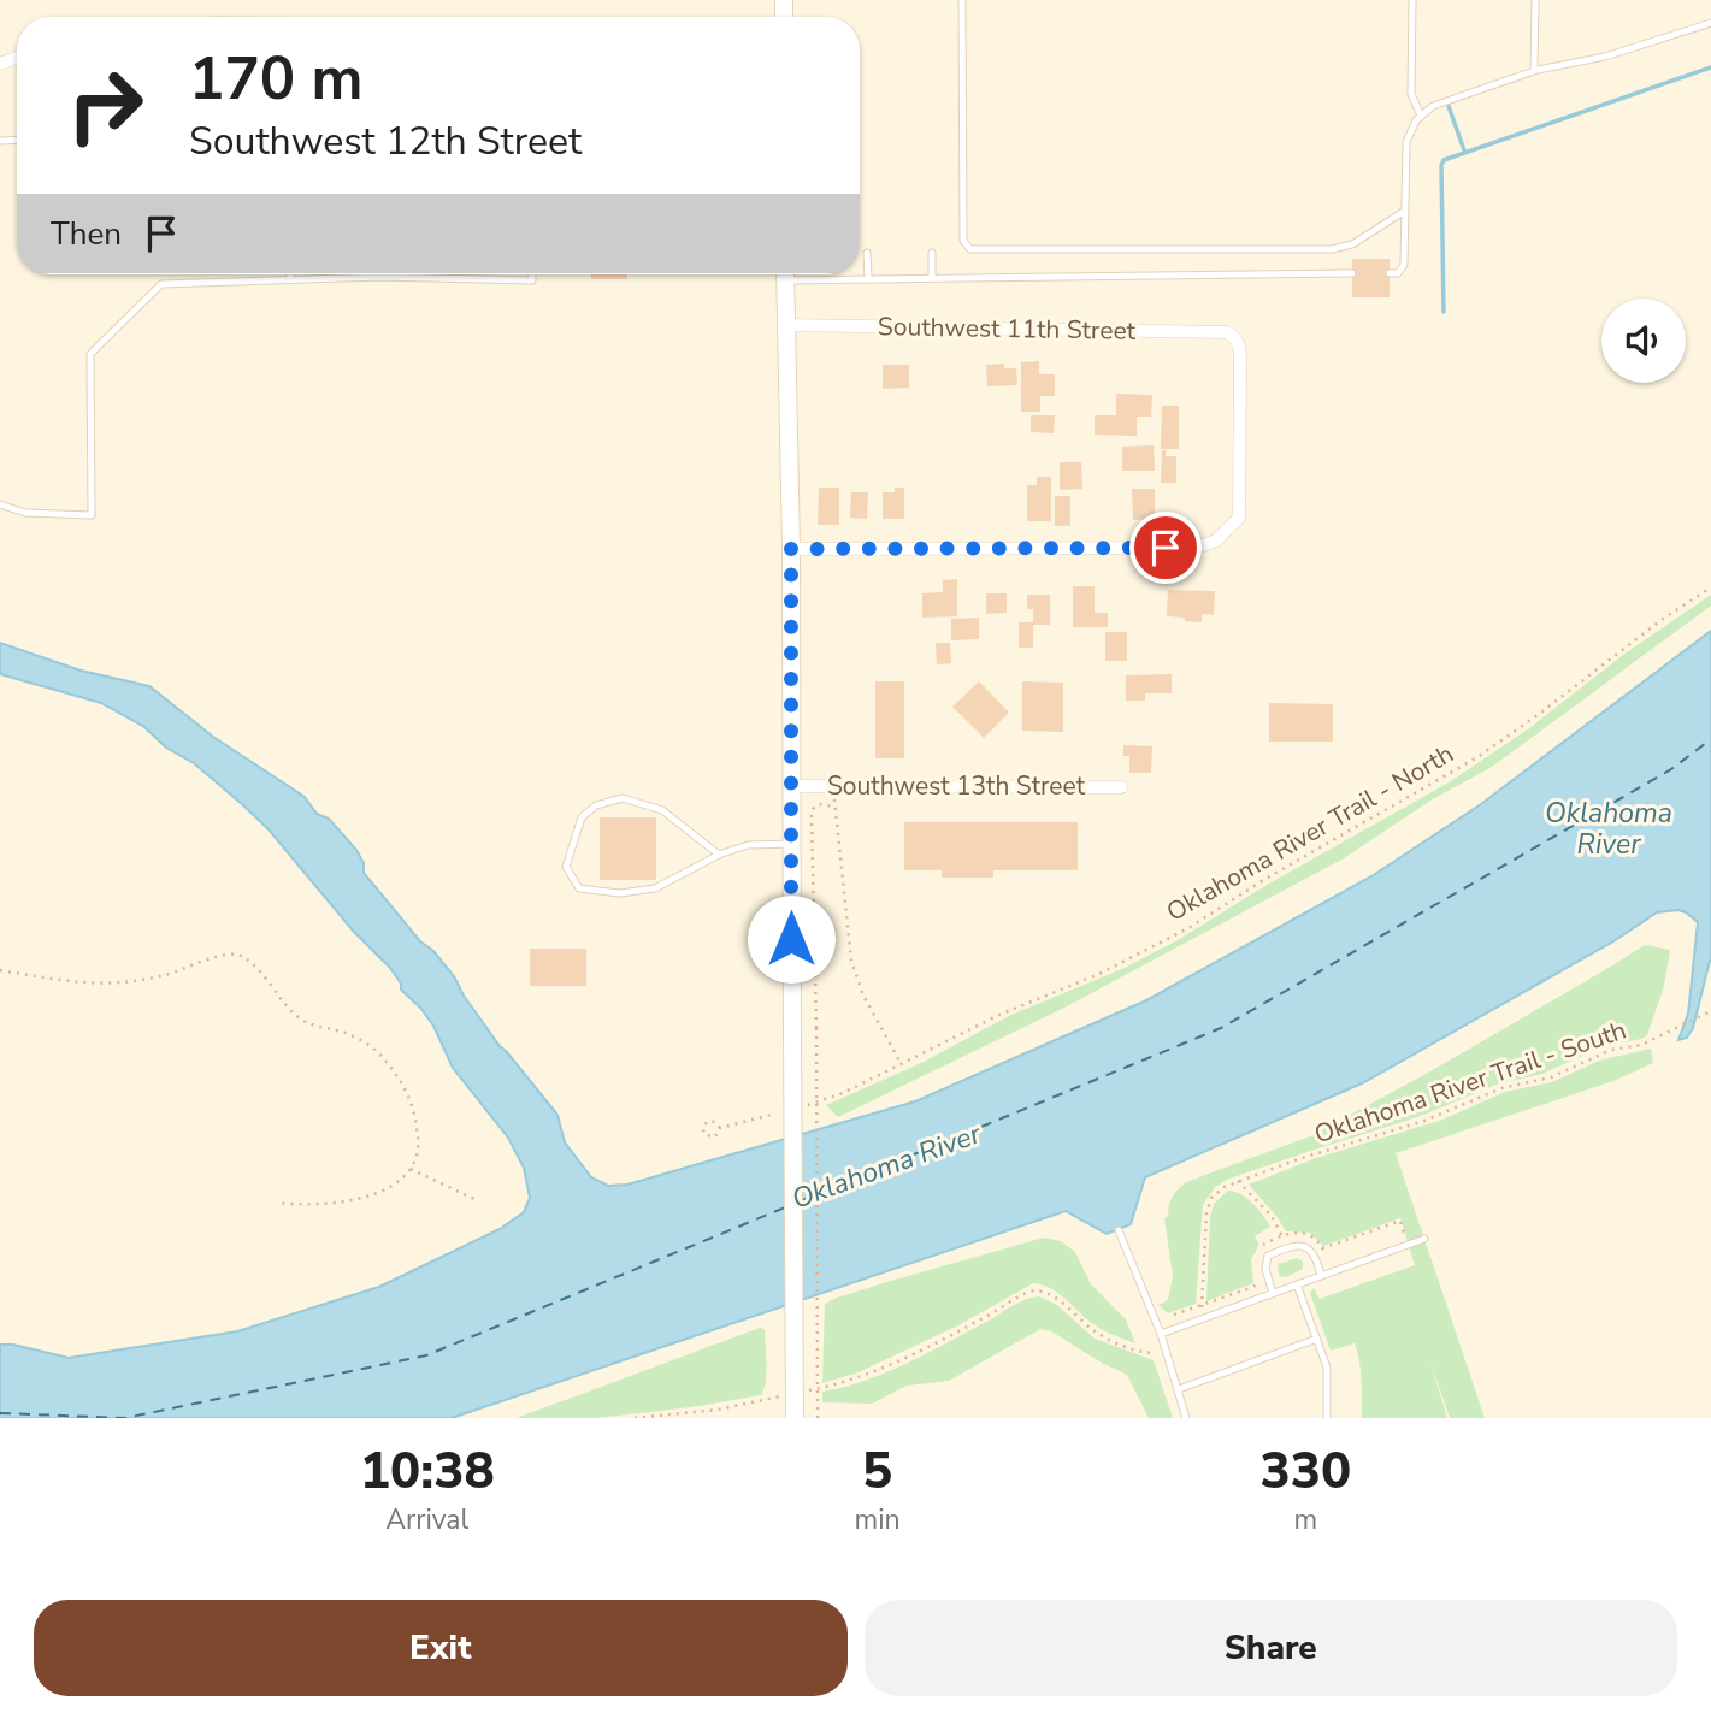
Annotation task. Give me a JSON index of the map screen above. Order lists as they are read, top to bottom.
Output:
{
  "streets": {
    "street": ["Southwest 11th Street", "Southwest 13th Street"],
    "path": ["Oklahoma River Trail - North", "Oklahoma River Trail - South"]
  },
  "water": ["Oklahoma River"],
  "page": {
    "turn": ["170 m", "Southwest 12th Street"],
    "then": "Then",
    "eta": [
      "10:38",
      "Arrival",
      "5",
      "min",
      "330",
      "m"
    ],
    "buttons": ["Exit", "Share"]
  }
}
